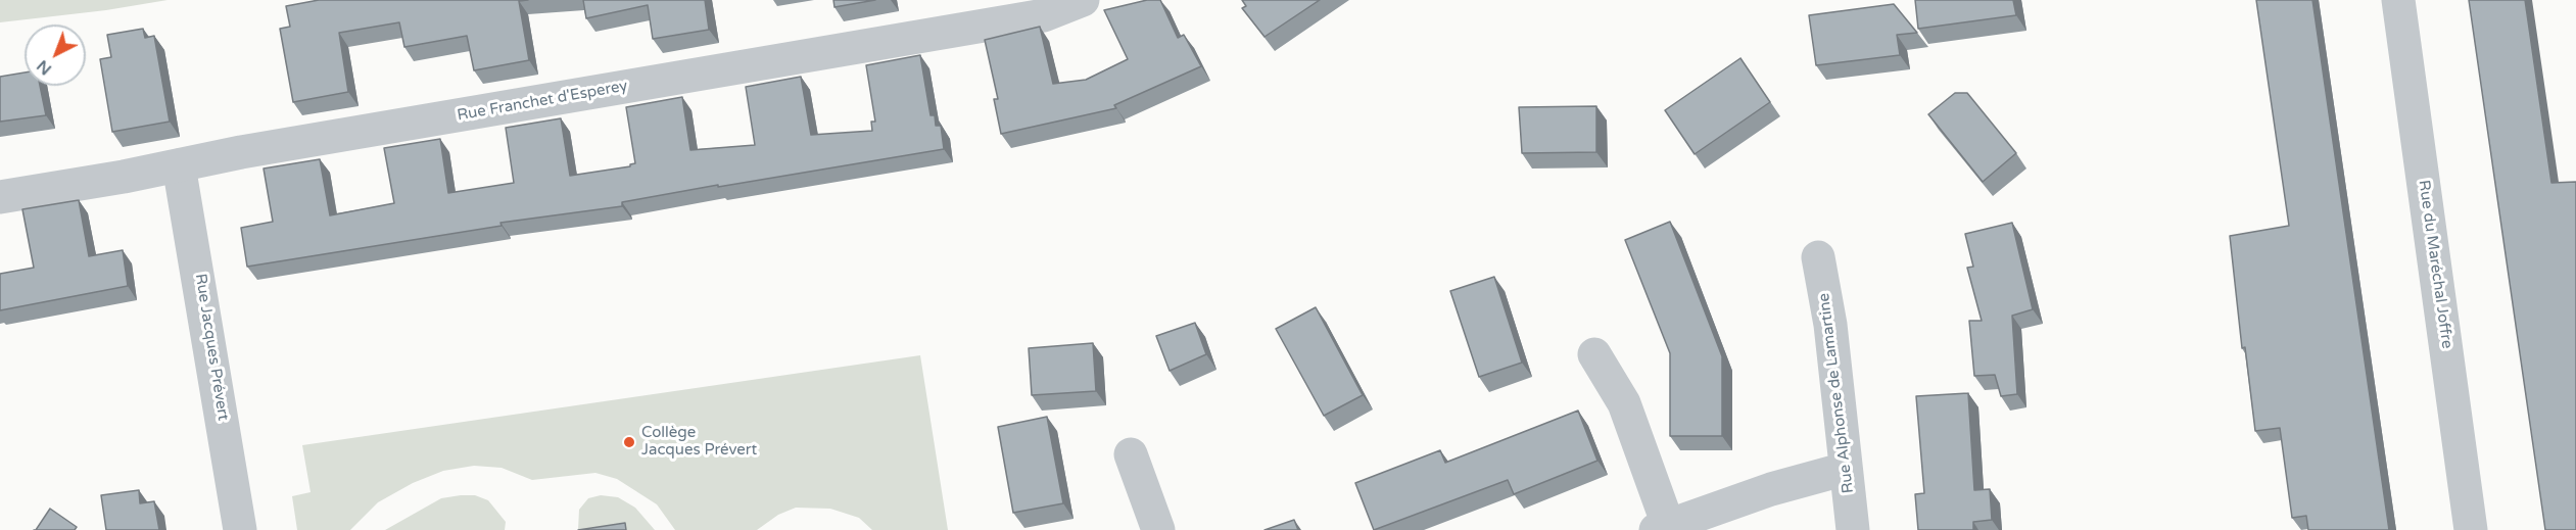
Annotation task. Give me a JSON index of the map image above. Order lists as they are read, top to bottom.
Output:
{
  "streets": {
    "street": [
      "Rue Franchet d'Esperey",
      "Rue du Maréchal Joffre",
      "Rue Jacques Prévert",
      "Rue Alphonse de Lamartine"
    ]
  },
  "crossings": [
    ["Rue Franchet d'Esperey", "Rue Jacques Prévert"]
  ],
  "places": ["Collège Jacques Prévert"],
  "north": "bottom left"
}
